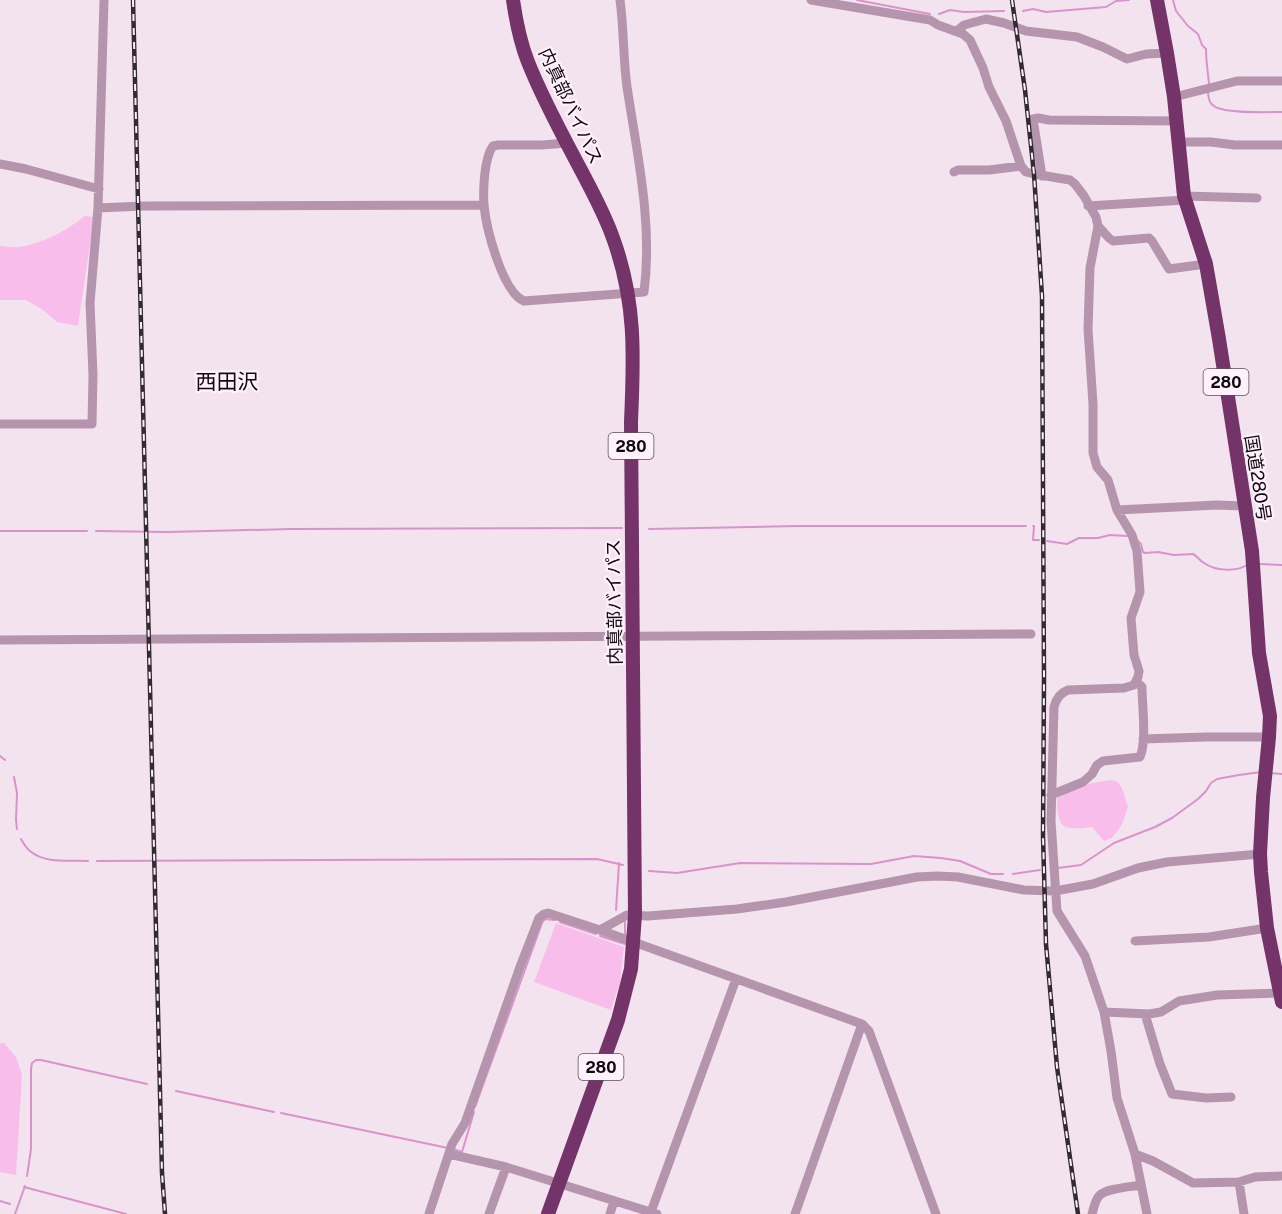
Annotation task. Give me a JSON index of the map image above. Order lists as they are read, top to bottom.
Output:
{
  "streets": {
    "highway": ["内真部バイパス", "280", "国道280号"]
  },
  "districts": ["西田沢"]
}
